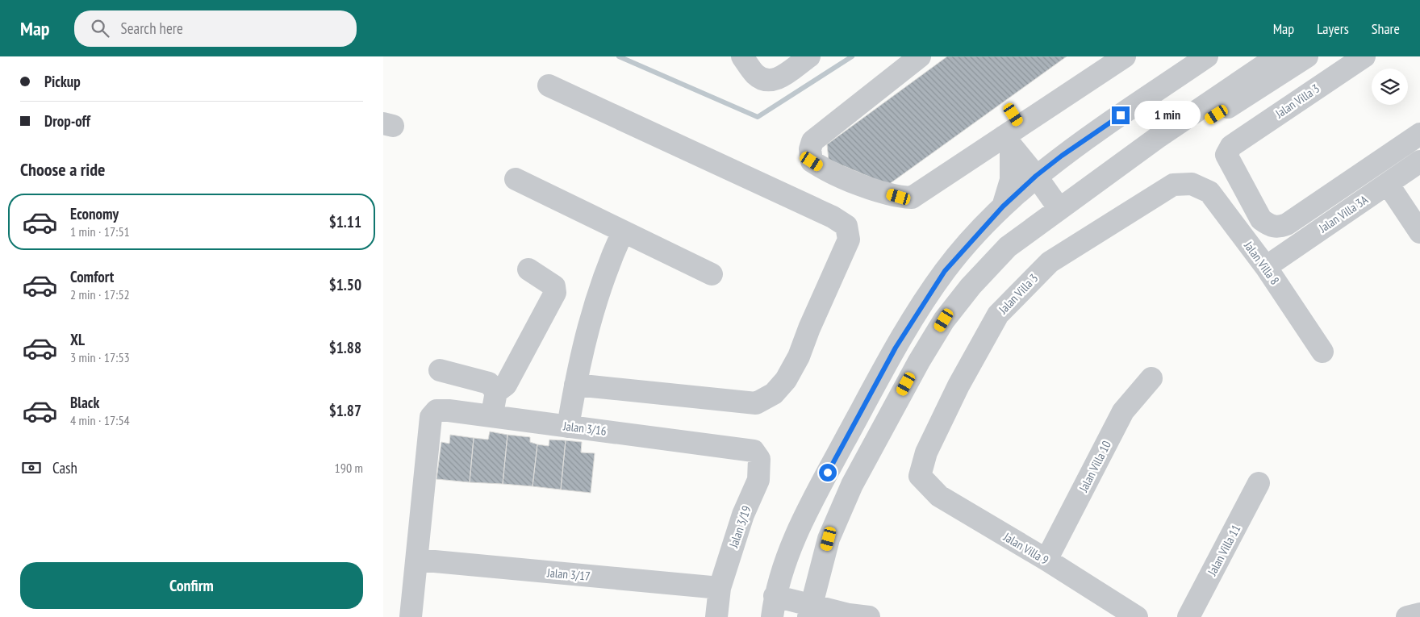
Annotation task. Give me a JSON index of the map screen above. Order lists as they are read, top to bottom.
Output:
{
  "streets": {
    "street": [
      "Jalan Villa 3",
      "Jalan Villa 3A",
      "Jalan Villa 8",
      "Jalan 3/16",
      "Jalan Villa 10",
      "Jalan 3/19",
      "Jalan Villa 9",
      "Jalan Villa 11",
      "Jalan 3/17"
    ]
  },
  "crossings": [
    ["Jalan Villa 3", "Jalan Villa 8"],
    ["Jalan Villa 3", "Jalan Villa 9"],
    ["Jalan Villa 3A", "Jalan Villa 8"],
    ["Jalan 3/16", "Jalan 3/19"],
    ["Jalan 3/16", "Jalan 3/17"],
    ["Jalan Villa 10", "Jalan Villa 9"],
    ["Jalan 3/19", "Jalan 3/17"]
  ],
  "page": {
    "header": "Map",
    "search": "Search here",
    "nav": ["Map", "Layers", "Share"],
    "banner": ["Pickup", "Drop-off"],
    "bubble": "1 min",
    "heading": "Choose a ride",
    "list": [
      {
        "name": "Economy",
        "note": "1 min · 17:51",
        "value": "$1.11"
      },
      {
        "name": "Comfort",
        "note": "2 min · 17:52",
        "value": "$1.50"
      },
      {
        "name": "XL",
        "note": "3 min · 17:53",
        "value": "$1.88"
      },
      {
        "name": "Black",
        "note": "4 min · 17:54",
        "value": "$1.87"
      }
    ],
    "pay": ["Cash", "190 m"],
    "buttons": "Confirm"
  }
}
